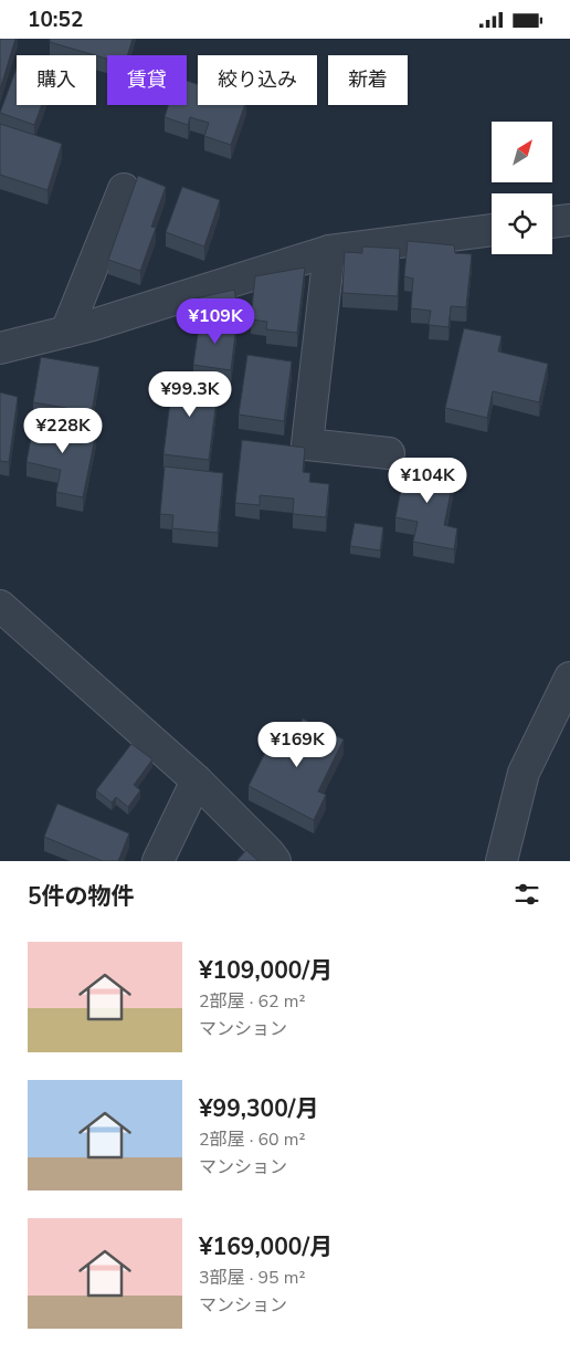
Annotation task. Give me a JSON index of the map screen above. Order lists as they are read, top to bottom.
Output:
{
  "north": "top right",
  "page": {
    "status": "10:52",
    "chip": [
      "購入",
      "賃貸",
      "絞り込み",
      "新着"
    ],
    "price": [
      "¥109K",
      "¥99.3K",
      "¥228K",
      "¥104K",
      "¥169K"
    ],
    "heading": "5件の物件",
    "list": [
      {
        "name": "¥109,000/月",
        "note": "2部屋 · 62 m² · マンション"
      },
      {
        "name": "¥99,300/月",
        "note": "2部屋 · 60 m² · マンション"
      },
      {
        "name": "¥169,000/月",
        "note": "3部屋 · 95 m² · マンション"
      }
    ]
  }
}
